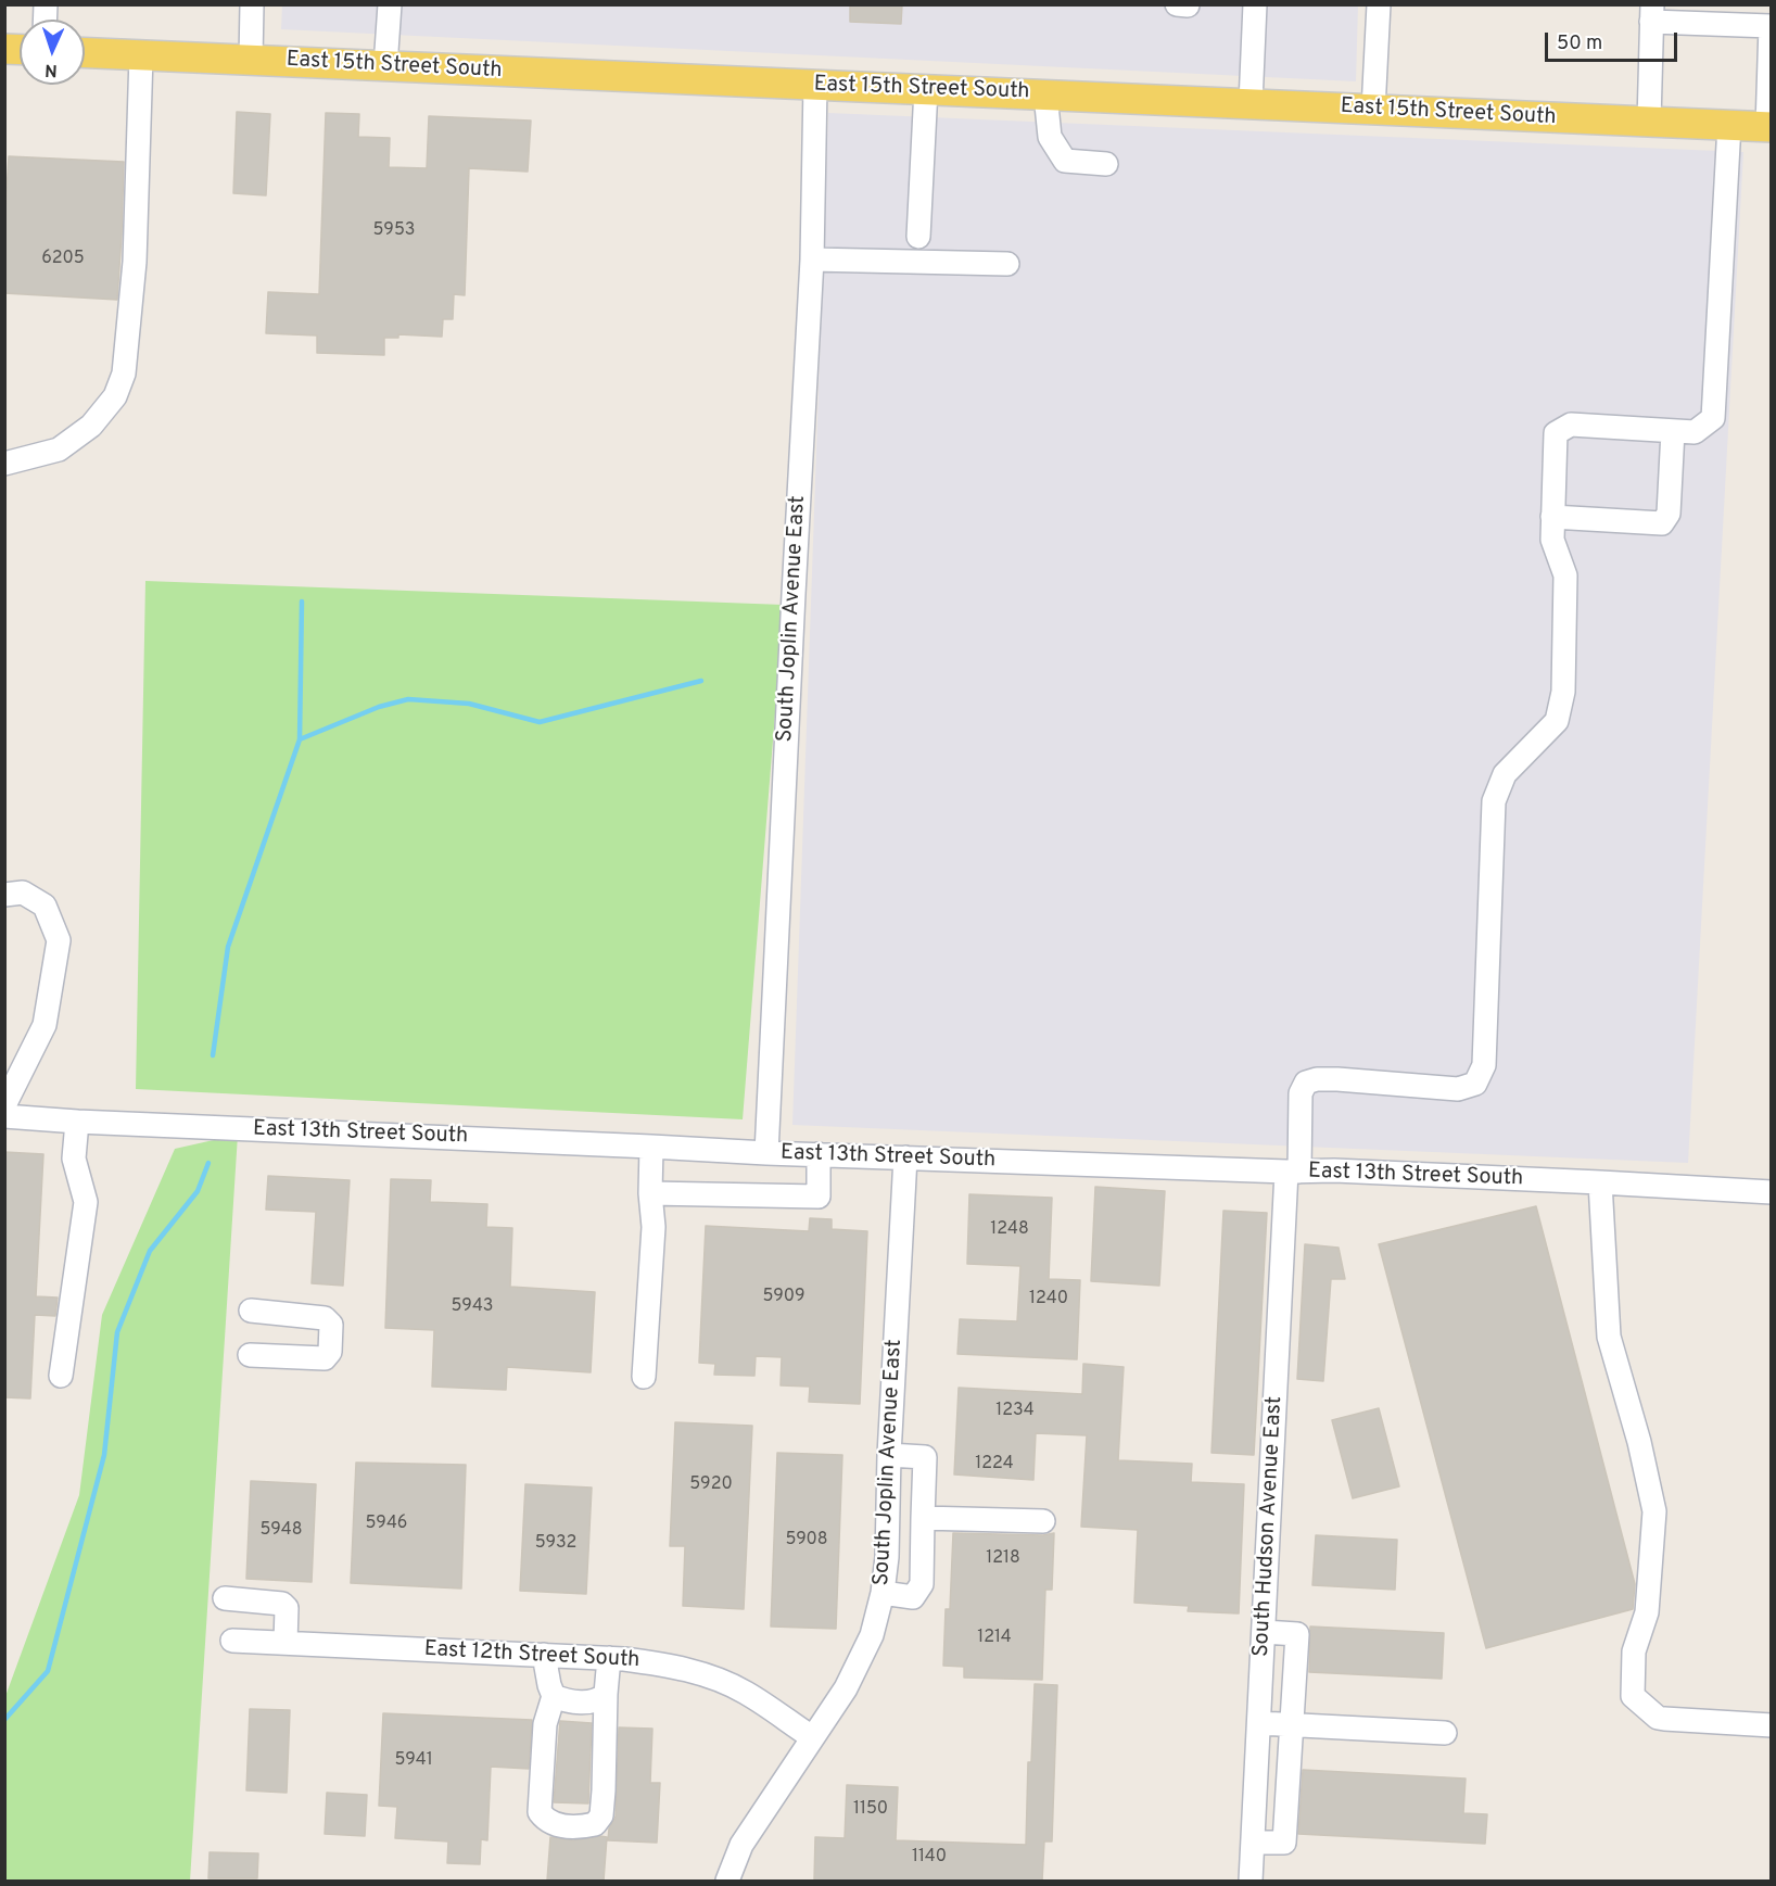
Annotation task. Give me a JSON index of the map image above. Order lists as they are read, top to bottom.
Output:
{
  "streets": {
    "main road": ["East 15th Street South"],
    "street": [
      "South Joplin Avenue East",
      "East 13th Street South",
      "South Hudson Avenue East",
      "East 12th Street South"
    ]
  },
  "crossings": [
    ["East 15th Street South", "South Joplin Avenue East"],
    ["South Joplin Avenue East", "East 13th Street South"],
    ["South Joplin Avenue East", "East 12th Street South"],
    ["East 13th Street South", "South Hudson Avenue East"]
  ],
  "house_numbers": [
    "5953",
    "6205",
    "1248",
    "5909",
    "1240",
    "5943",
    "1234",
    "1224",
    "5920",
    "5946",
    "5948",
    "5908",
    "5932",
    "1218",
    "1214",
    "5941",
    "1150",
    "1140"
  ],
  "scale_bar": "50 m",
  "north": "bottom"
}
